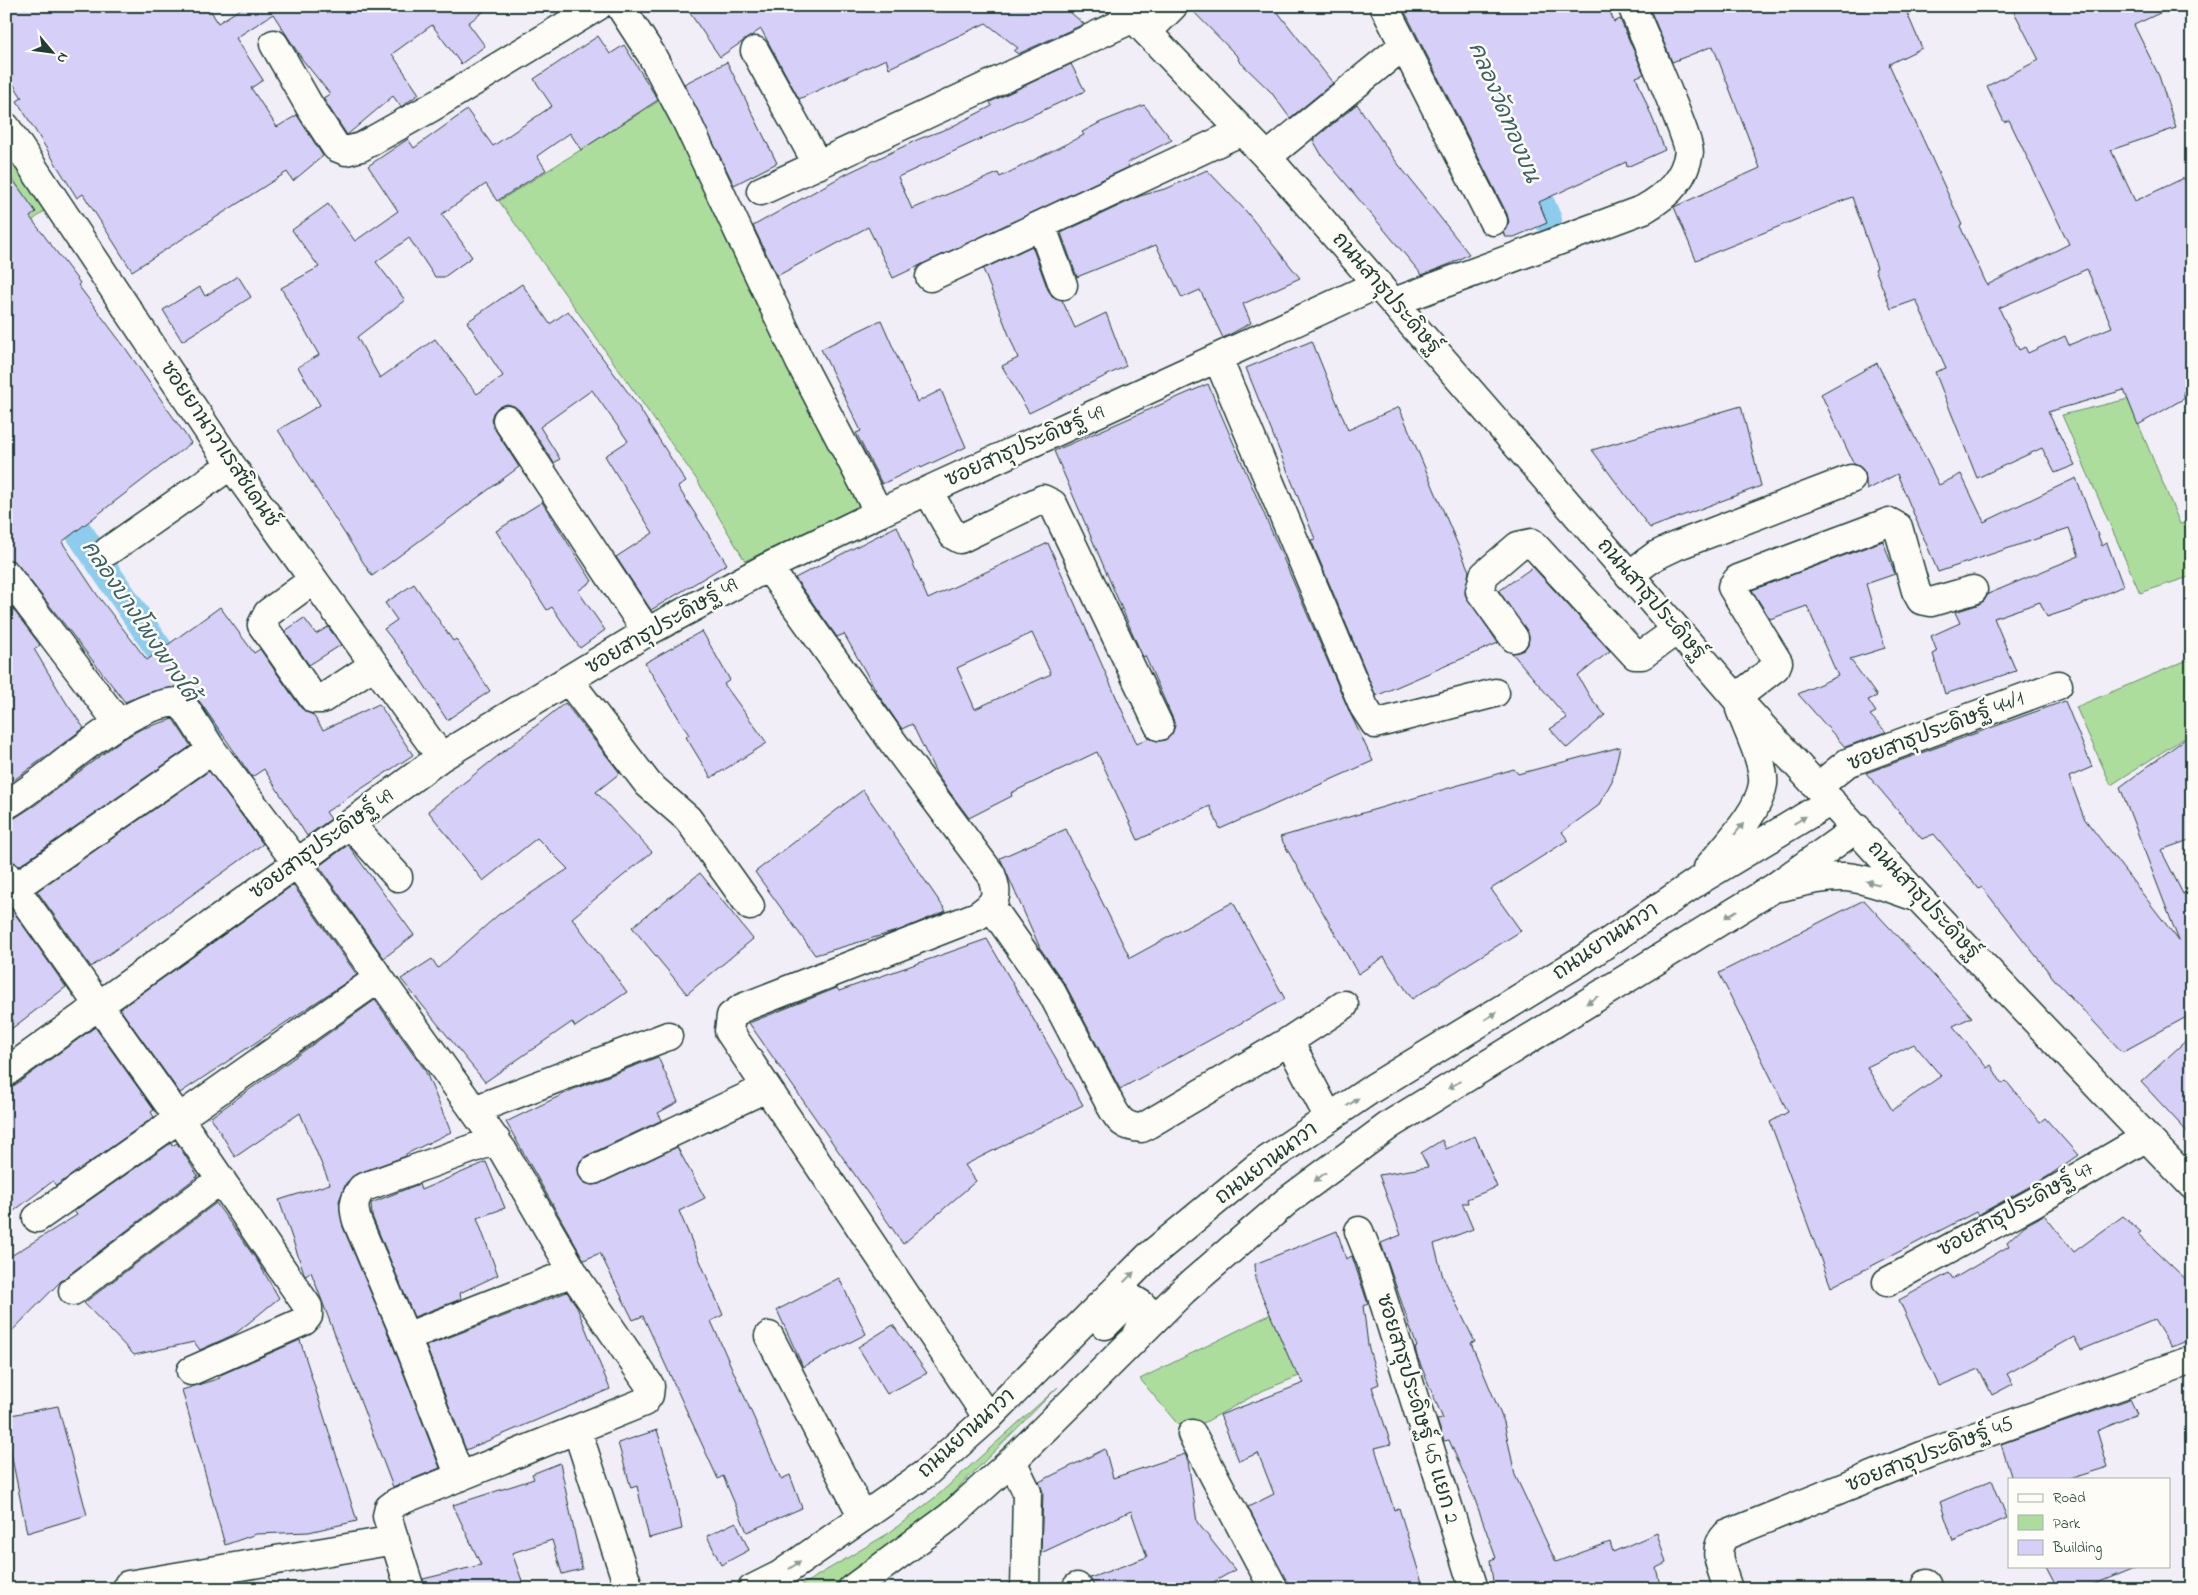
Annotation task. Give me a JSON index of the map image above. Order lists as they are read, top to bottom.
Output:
{
  "streets": {
    "street": [
      "ถนนสาธุประดิษฐ์",
      "ซอยยานาวาเรสซิเดนซ์",
      "ซอยสาธุประดิษฐ์ 49",
      "ซอยสาธุประดิษฐ์ 44/1",
      "ถนนยานนาวา",
      "ซอยสาธุประดิษฐ์ 47",
      "ซอยสาธุประดิษฐ์ 45 แยก 2",
      "ซอยสาธุประดิษฐ์ 45"
    ]
  },
  "crossings": [
    ["ถนนสาธุประดิษฐ์", "ซอยสาธุประดิษฐ์ 49"],
    ["ถนนสาธุประดิษฐ์", "ซอยสาธุประดิษฐ์ 44/1"],
    ["ถนนสาธุประดิษฐ์", "ถนนยานนาวา"],
    ["ถนนสาธุประดิษฐ์", "ซอยสาธุประดิษฐ์ 47"],
    ["ซอยยานาวาเรสซิเดนซ์", "ซอยสาธุประดิษฐ์ 49"],
    ["ซอยสาธุประดิษฐ์ 44/1", "ถนนยานนาวา"]
  ],
  "water": ["คลองวัดทองบน", "คลองบางโพงพางใต้"],
  "legend": ["Road", "Park", "Building"],
  "north": "bottom right"
}
